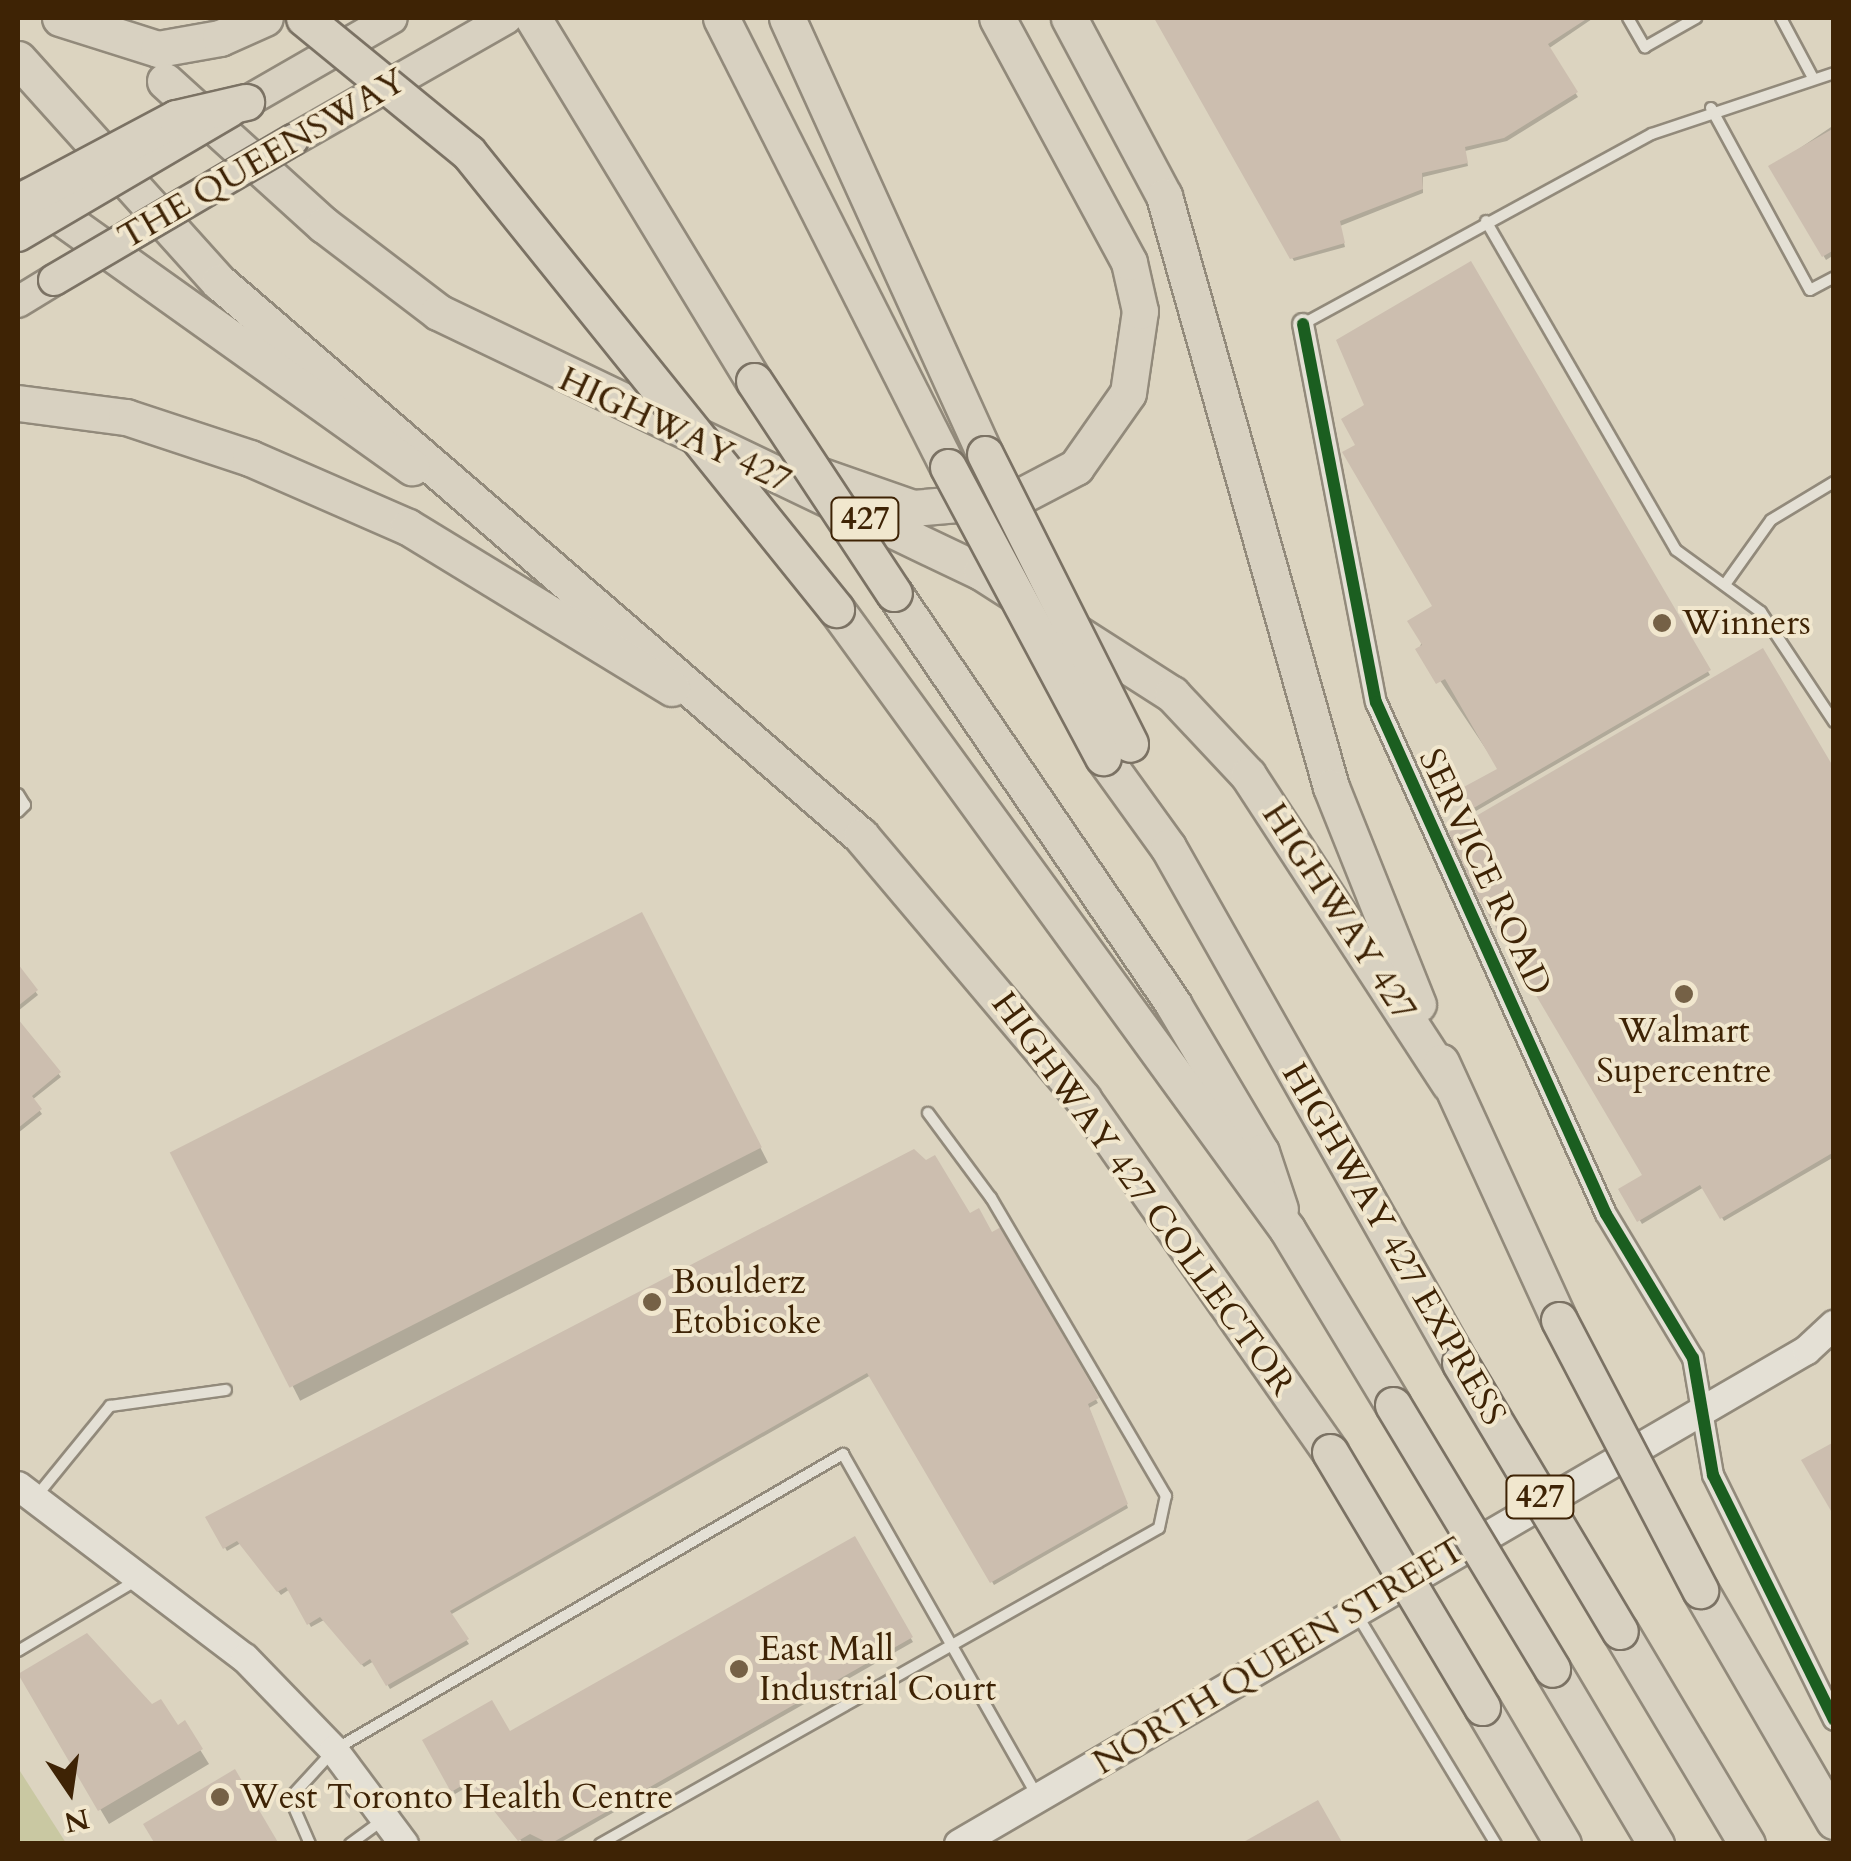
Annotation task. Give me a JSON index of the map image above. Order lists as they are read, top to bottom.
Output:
{
  "streets": {
    "highway": [
      "HIGHWAY 427",
      "427",
      "HIGHWAY 427 COLLECTOR",
      "HIGHWAY 427 EXPRESS"
    ],
    "main road": ["THE QUEENSWAY", "NORTH QUEEN STREET"],
    "street": ["SERVICE ROAD"]
  },
  "crossings": [
    ["HIGHWAY 427", "427"],
    ["SERVICE ROAD", "NORTH QUEEN STREET"]
  ],
  "places": [
    "Winners",
    "Walmart Supercentre",
    "Boulderz Etobicoke",
    "East Mall Industrial Court",
    "West Toronto Health Centre"
  ],
  "north": "bottom"
}
